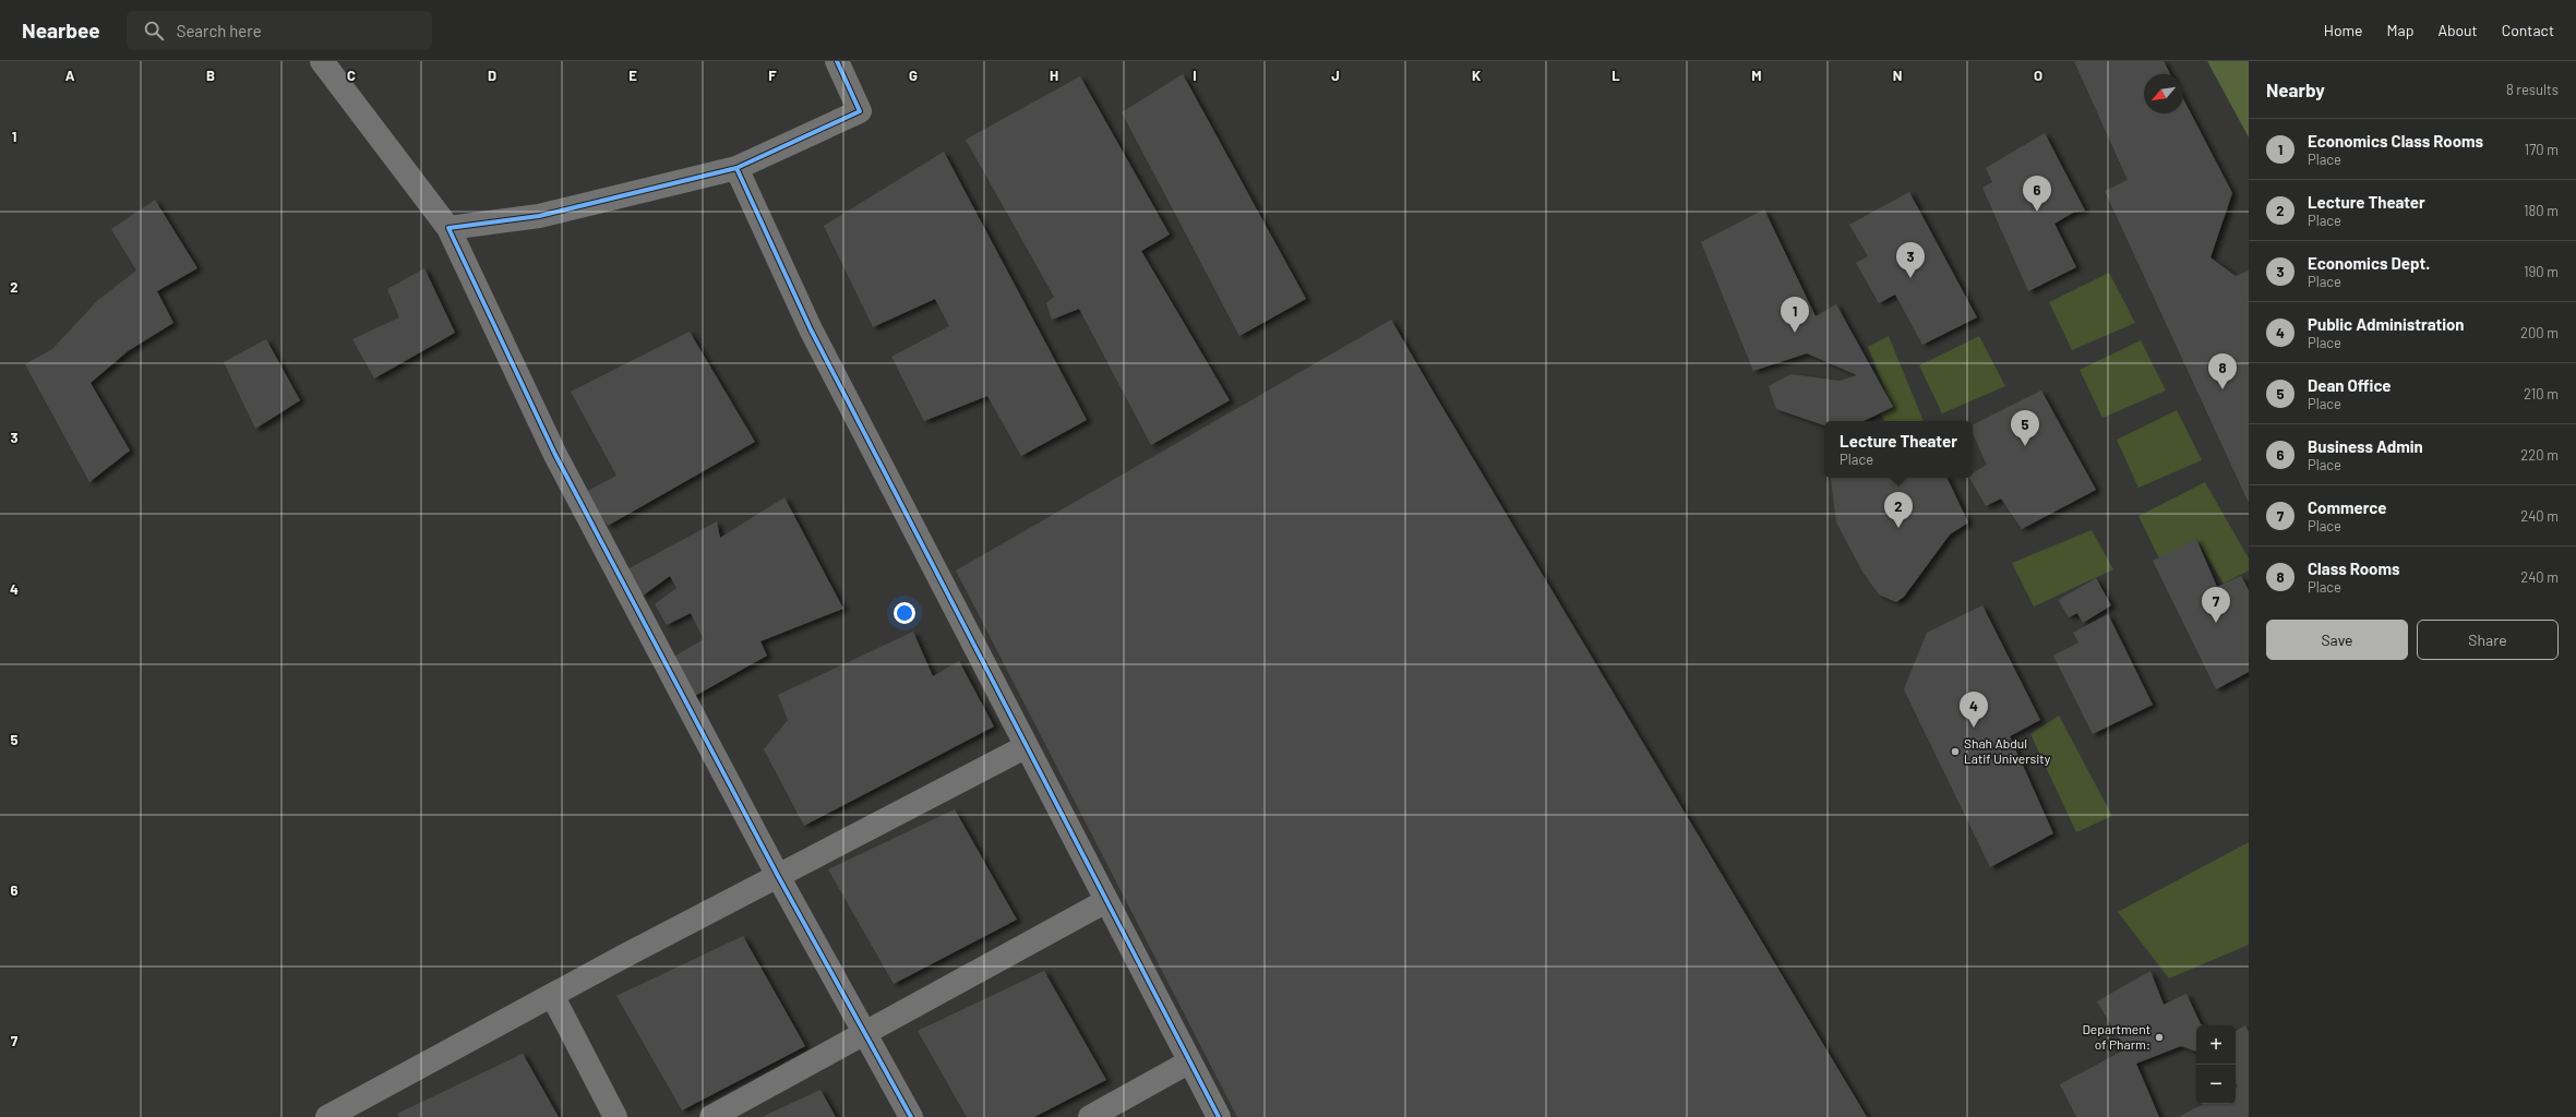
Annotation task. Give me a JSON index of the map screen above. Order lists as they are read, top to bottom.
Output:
{
  "places": ["Shah Abdul Latif University", "Department of Pharm:"],
  "north": "bottom left",
  "page": {
    "header": "Nearbee",
    "search": "Search here",
    "nav": [
      "Home",
      "Map",
      "About",
      "Contact"
    ],
    "heading": ["Nearby", "8 results"],
    "list": [
      {
        "mark": "1",
        "name": "Economics Class Rooms",
        "note": "Place",
        "value": "170 m"
      },
      {
        "mark": "2",
        "name": "Lecture Theater",
        "note": "Place",
        "value": "180 m"
      },
      {
        "mark": "3",
        "name": "Economics Dept.",
        "note": "Place",
        "value": "190 m"
      },
      {
        "mark": "4",
        "name": "Public Administration",
        "note": "Place",
        "value": "200 m"
      },
      {
        "mark": "5",
        "name": "Dean Office",
        "note": "Place",
        "value": "210 m"
      },
      {
        "mark": "6",
        "name": "Business Admin",
        "note": "Place",
        "value": "220 m"
      },
      {
        "mark": "7",
        "name": "Commerce",
        "note": "Place",
        "value": "240 m"
      },
      {
        "mark": "8",
        "name": "Class Rooms",
        "note": "Place",
        "value": "240 m"
      }
    ],
    "pins": [
      "6",
      "3",
      "1",
      "8",
      "5",
      "2",
      "7",
      "4"
    ],
    "popup": ["Lecture Theater", "Place"],
    "buttons": ["Save", "Share"],
    "map_buttons": ["+", "−"]
  },
  "grid": {
    "columns": [
      "A",
      "B",
      "C",
      "D",
      "E",
      "F",
      "G",
      "H",
      "I",
      "J",
      "K",
      "L",
      "M",
      "N",
      "O"
    ],
    "rows": [
      "1",
      "2",
      "3",
      "4",
      "5",
      "6",
      "7"
    ]
  }
}
